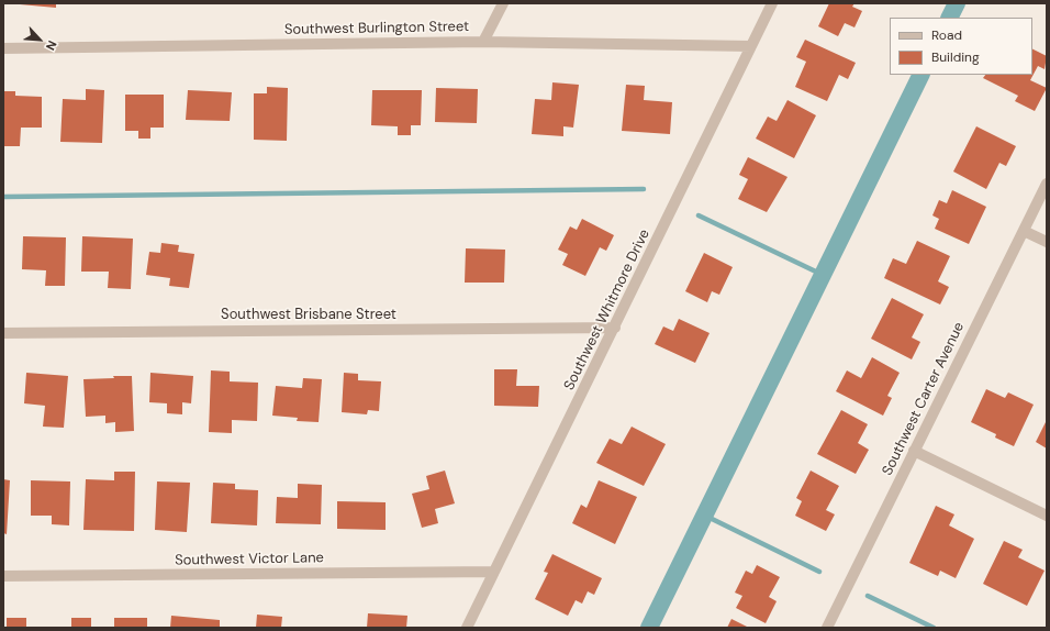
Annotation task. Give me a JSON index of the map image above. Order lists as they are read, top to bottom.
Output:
{
  "streets": {
    "street": [
      "Southwest Burlington Street",
      "Southwest Whitmore Drive",
      "Southwest Brisbane Street",
      "Southwest Carter Avenue",
      "Southwest Victor Lane"
    ]
  },
  "crossings": [
    ["Southwest Burlington Street", "Southwest Whitmore Drive"],
    ["Southwest Whitmore Drive", "Southwest Brisbane Street"],
    ["Southwest Whitmore Drive", "Southwest Victor Lane"]
  ],
  "legend": ["Road", "Building"],
  "north": "bottom right"
}
